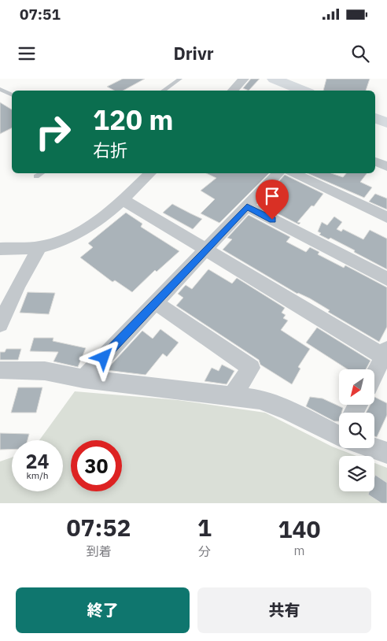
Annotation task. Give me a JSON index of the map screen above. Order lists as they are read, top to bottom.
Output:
{
  "north": "bottom left",
  "page": {
    "status": "07:51",
    "header": "Drivr",
    "turn": ["120 m", "右折"],
    "speed": "24 km/h",
    "limit": "30",
    "eta": [
      "07:52",
      "到着",
      "1",
      "分",
      "140",
      "m"
    ],
    "buttons": ["終了", "共有"]
  }
}
